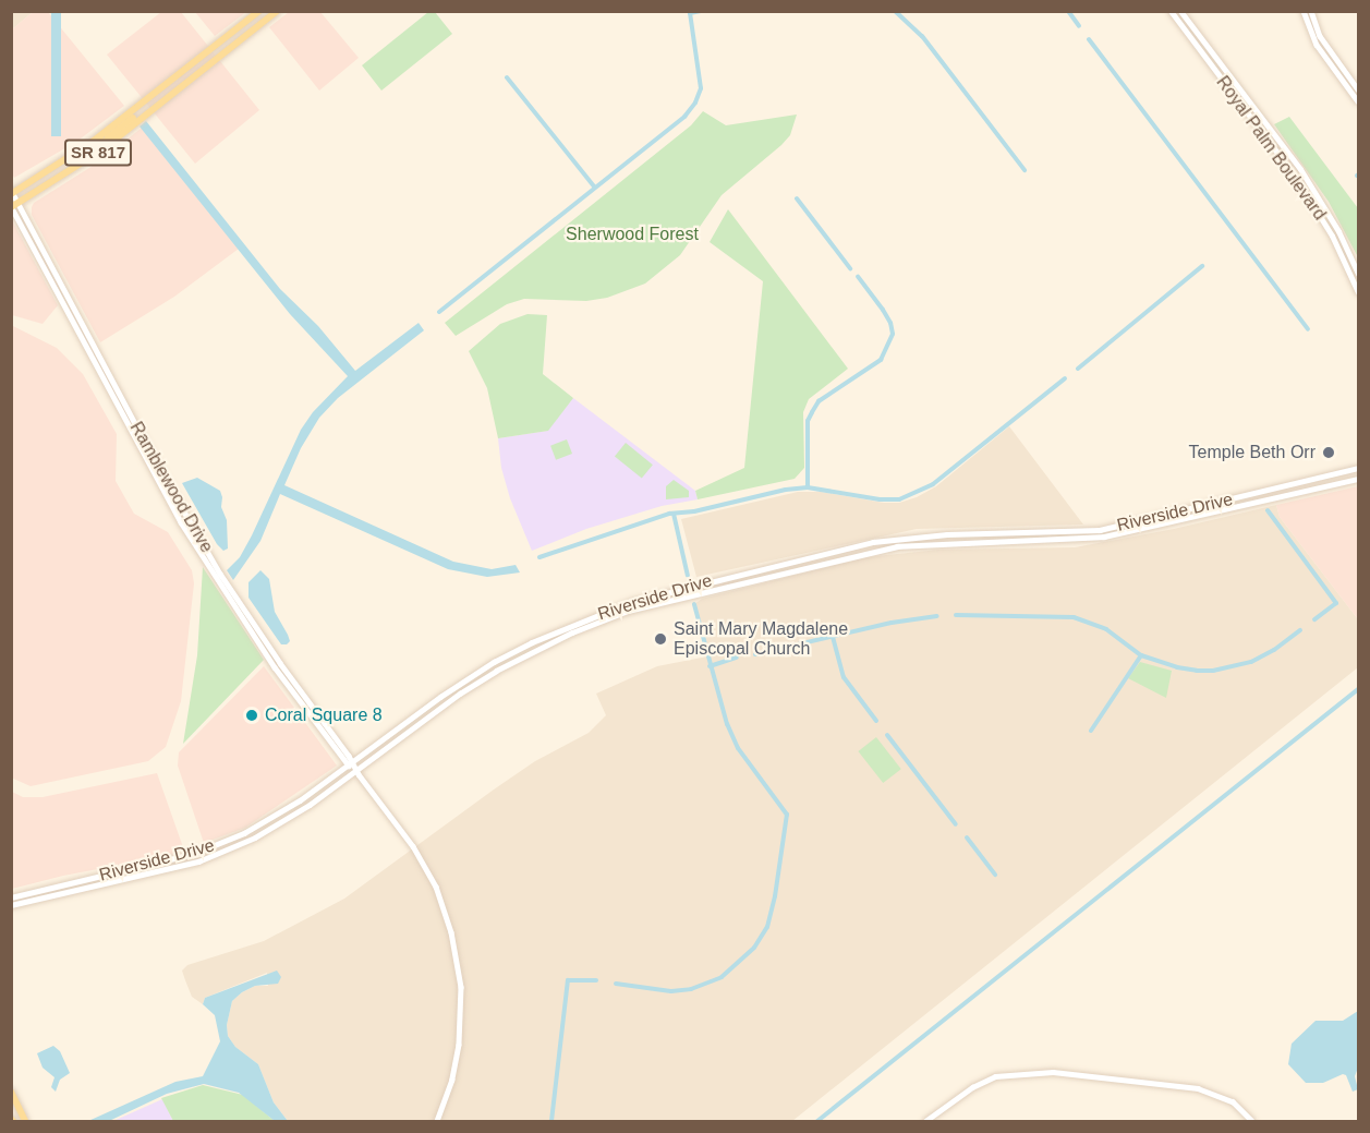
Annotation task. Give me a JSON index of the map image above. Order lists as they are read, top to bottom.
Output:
{
  "streets": {
    "main road": ["Royal Palm Boulevard", "SR 817"],
    "street": ["Ramblewood Drive", "Riverside Drive"]
  },
  "crossings": [
    ["SR 817", "Ramblewood Drive"],
    ["Ramblewood Drive", "Riverside Drive"]
  ],
  "parks": ["Sherwood Forest"],
  "places": ["Temple Beth Orr", "Saint Mary Magdalene Episcopal Church", "Coral Square 8"]
}
